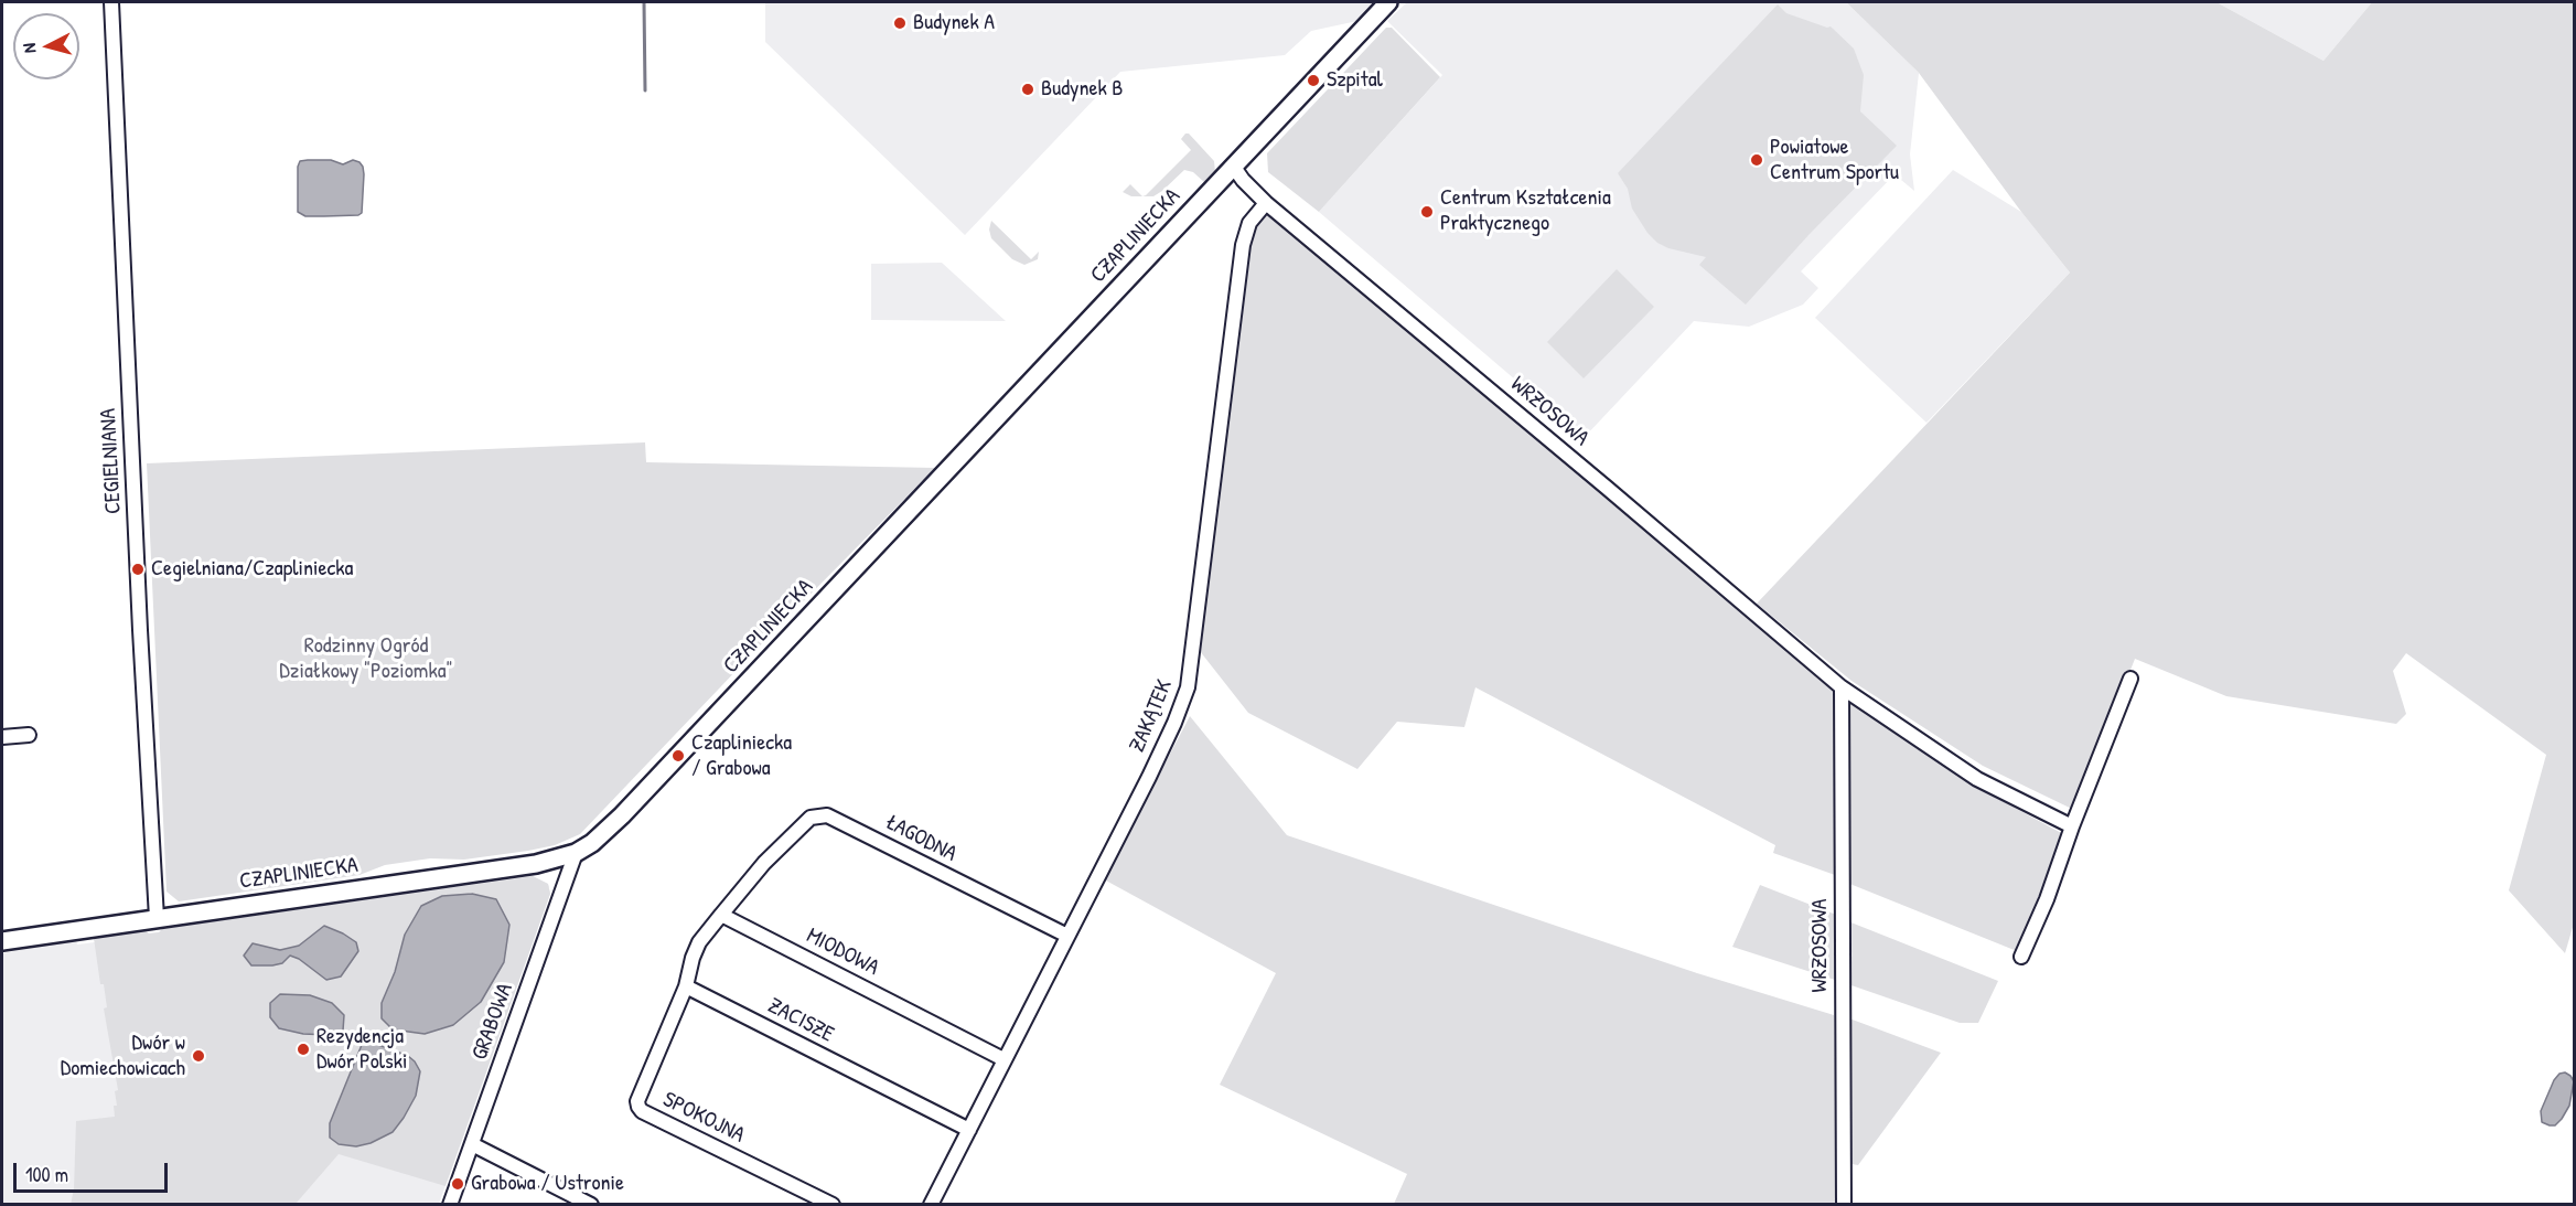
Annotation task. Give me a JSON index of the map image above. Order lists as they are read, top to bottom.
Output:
{
  "streets": {
    "main road": ["CZAPLINIECKA"],
    "street": [
      "WRZOSOWA",
      "CEGIELNIANA",
      "ZAKĄTEK",
      "ŁAGODNA",
      "MIODOWA",
      "ZACISZE",
      "GRABOWA",
      "SPOKOJNA"
    ]
  },
  "crossings": [
    ["CZAPLINIECKA", "WRZOSOWA"],
    ["CZAPLINIECKA", "CEGIELNIANA"],
    ["CZAPLINIECKA", "GRABOWA"],
    ["WRZOSOWA", "ZAKĄTEK"],
    ["ZAKĄTEK", "ŁAGODNA"],
    ["ZAKĄTEK", "MIODOWA"],
    ["ZAKĄTEK", "ZACISZE"],
    ["ŁAGODNA", "MIODOWA"],
    ["ZACISZE", "SPOKOJNA"]
  ],
  "parks": ["Rodzinny Ogród Działkowy \"Poziomka\""],
  "places": [
    "Budynek A",
    "Szpital",
    "Budynek B",
    "Powiatowe Centrum Sportu",
    "Centrum Kształcenia Praktycznego",
    "Cegielniana/Czapliniecka",
    "Czapliniecka / Grabowa",
    "Rezydencja Dwór Polski",
    "Dwór w Domiechowicach",
    "Grabowa / Ustronie"
  ],
  "scale_bar": "100 m",
  "north": "left"
}
